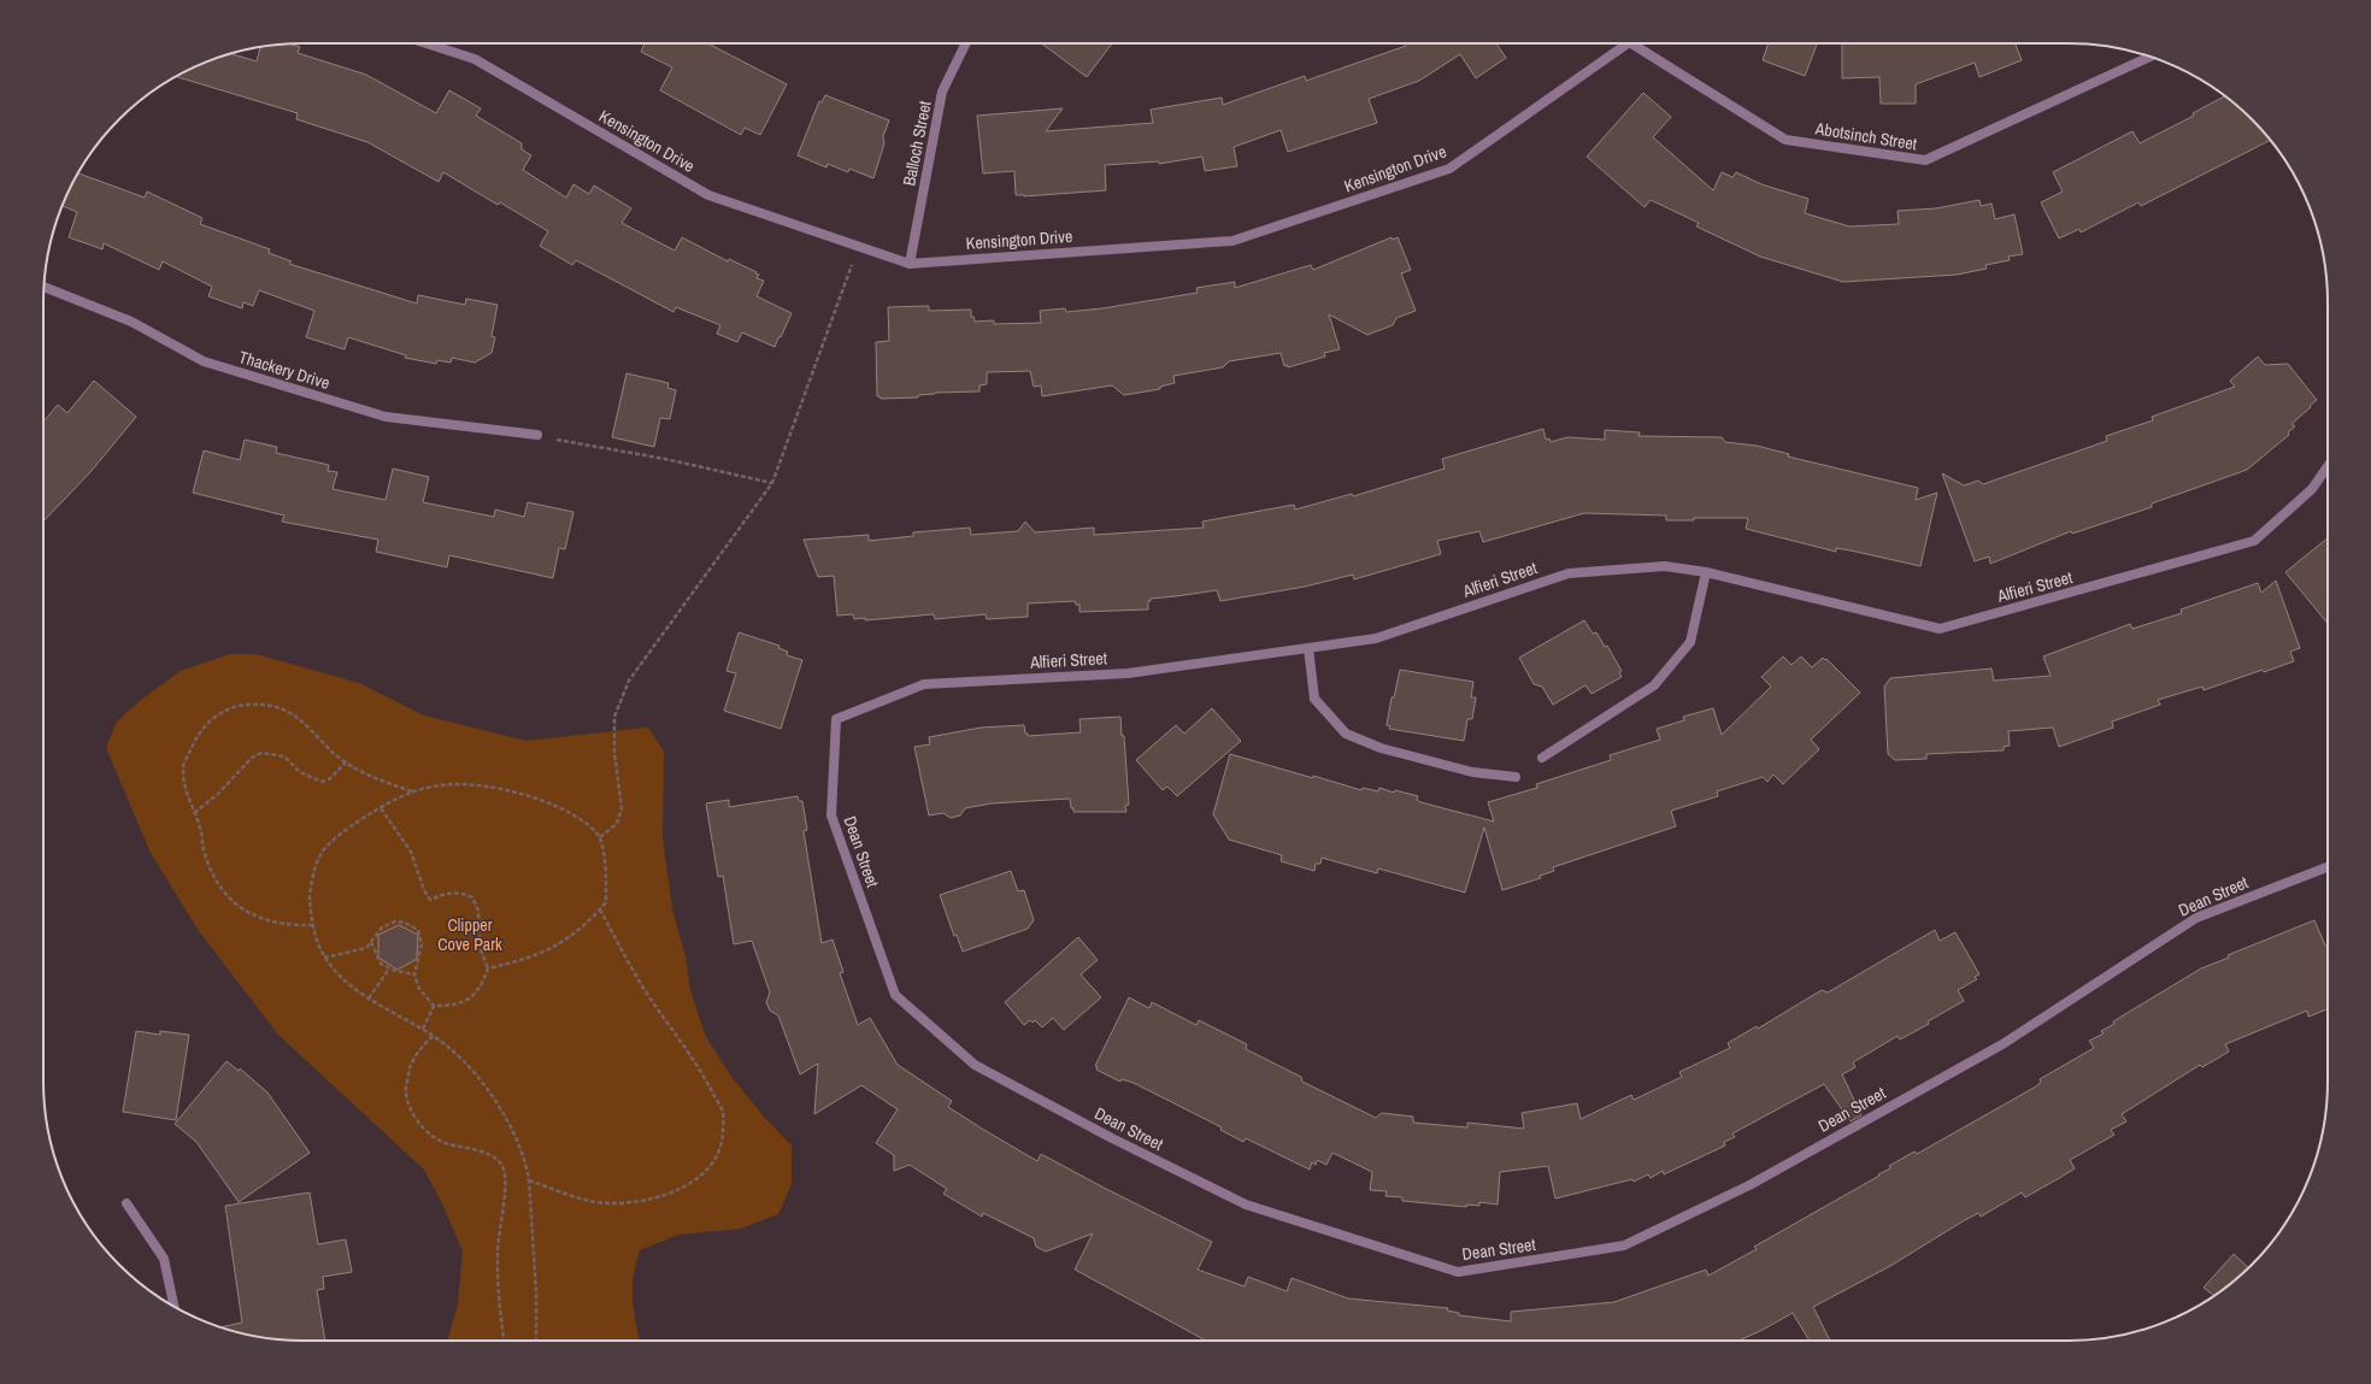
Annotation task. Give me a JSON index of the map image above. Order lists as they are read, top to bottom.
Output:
{
  "streets": {
    "street": [
      "Abotsinch Street",
      "Kensington Drive",
      "Balloch Street",
      "Thackery Drive",
      "Alfieri Street",
      "Dean Street"
    ]
  },
  "crossings": [
    ["Abotsinch Street", "Kensington Drive"],
    ["Kensington Drive", "Balloch Street"],
    ["Alfieri Street", "Dean Street"]
  ],
  "parks": ["Clipper Cove Park"]
}
